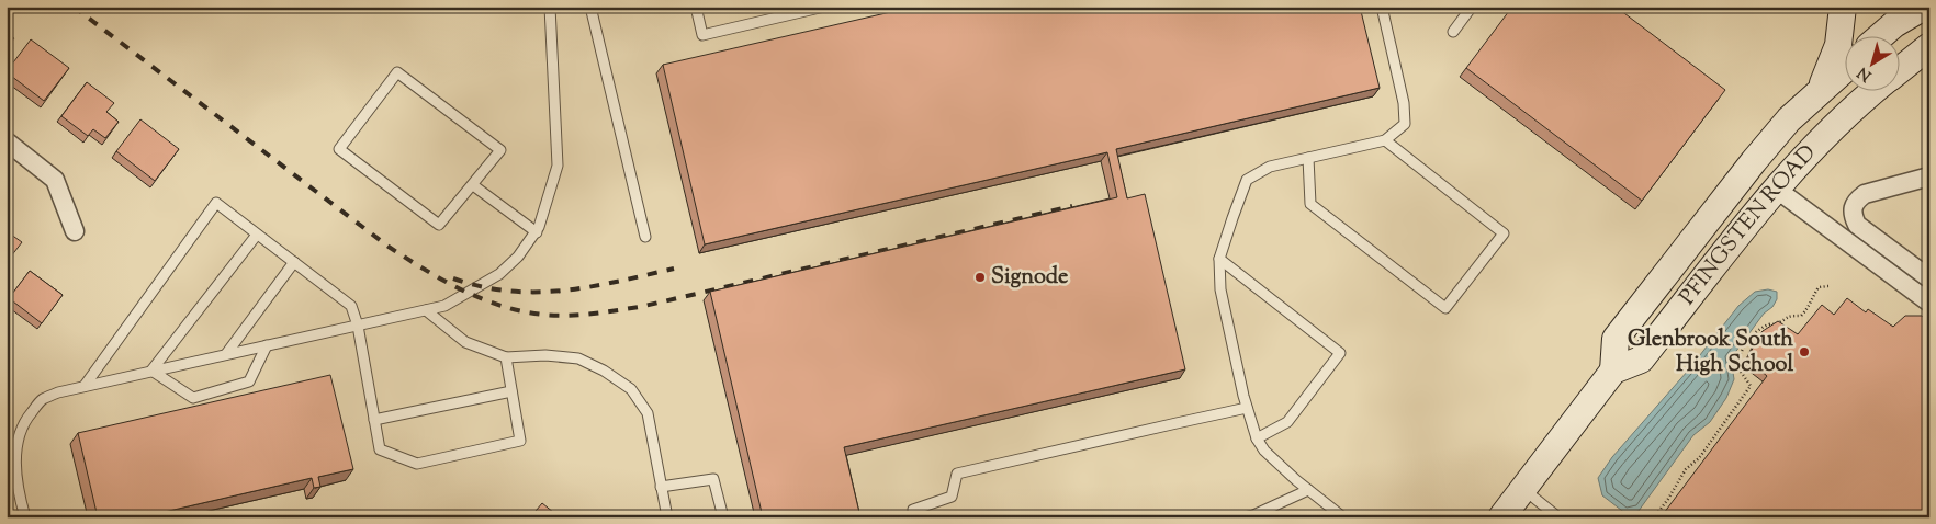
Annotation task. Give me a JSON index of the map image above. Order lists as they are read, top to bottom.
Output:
{
  "streets": {
    "main road": ["PFINGSTEN ROAD"]
  },
  "places": ["Signode", "Glenbrook South High School"],
  "north": "bottom left"
}
